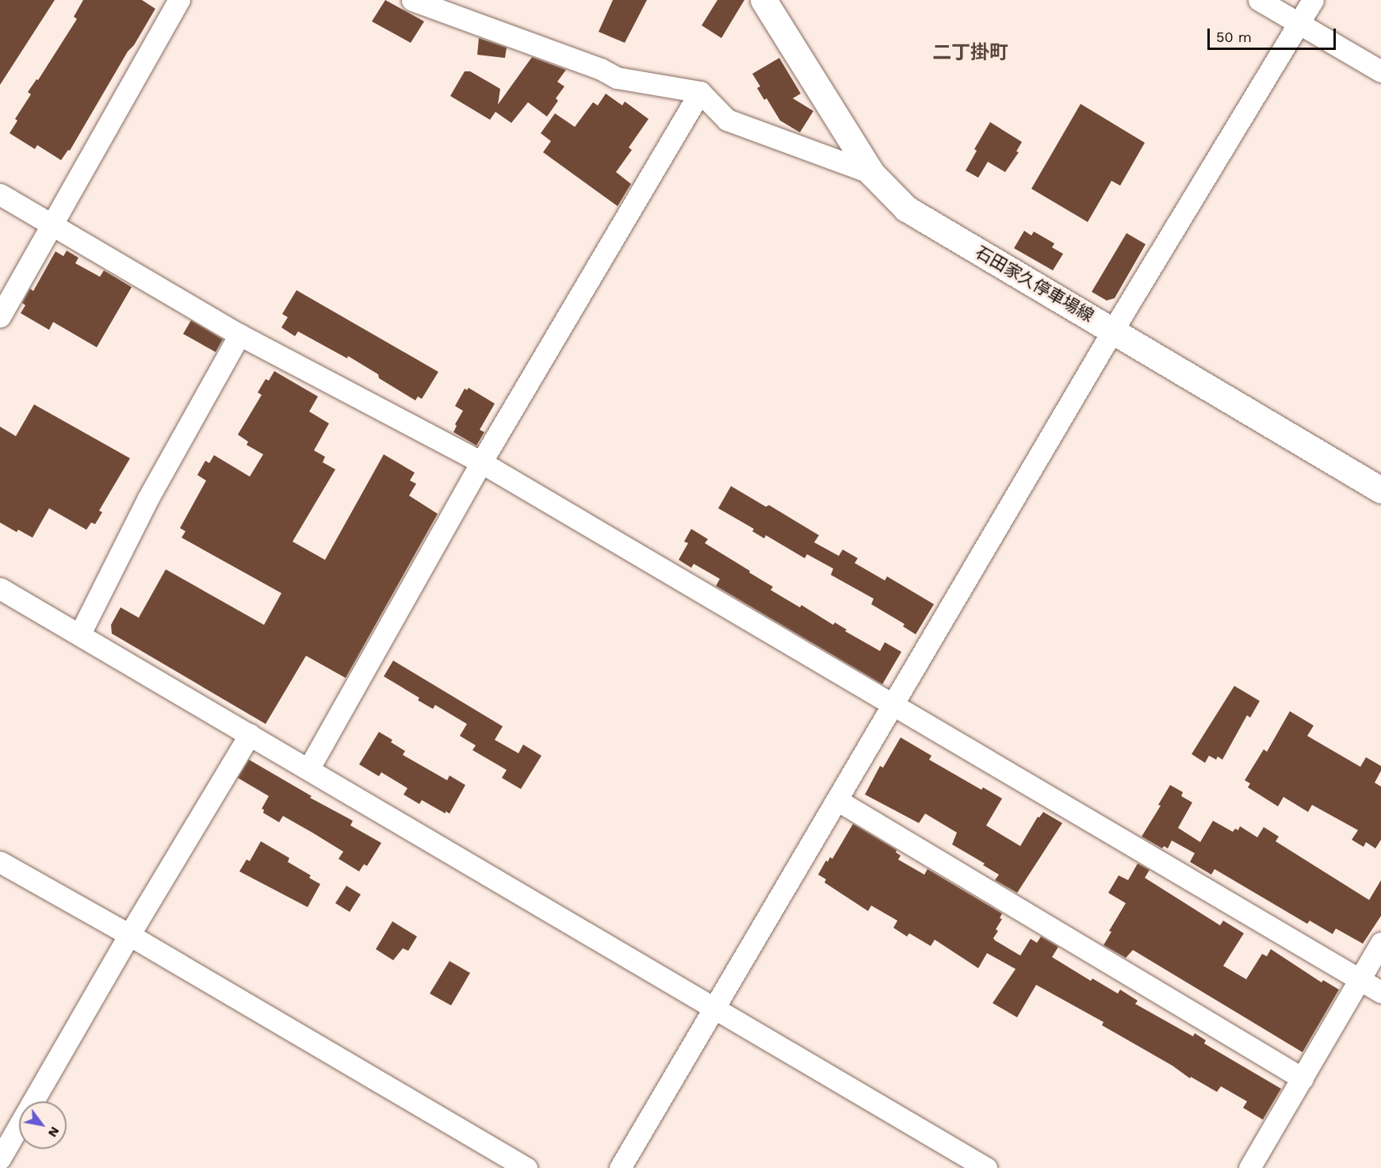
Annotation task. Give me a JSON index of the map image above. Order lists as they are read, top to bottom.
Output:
{
  "streets": {
    "main road": ["石田家久停車場線"]
  },
  "districts": ["二丁掛町"],
  "scale_bar": "50 m",
  "north": "bottom right"
}
